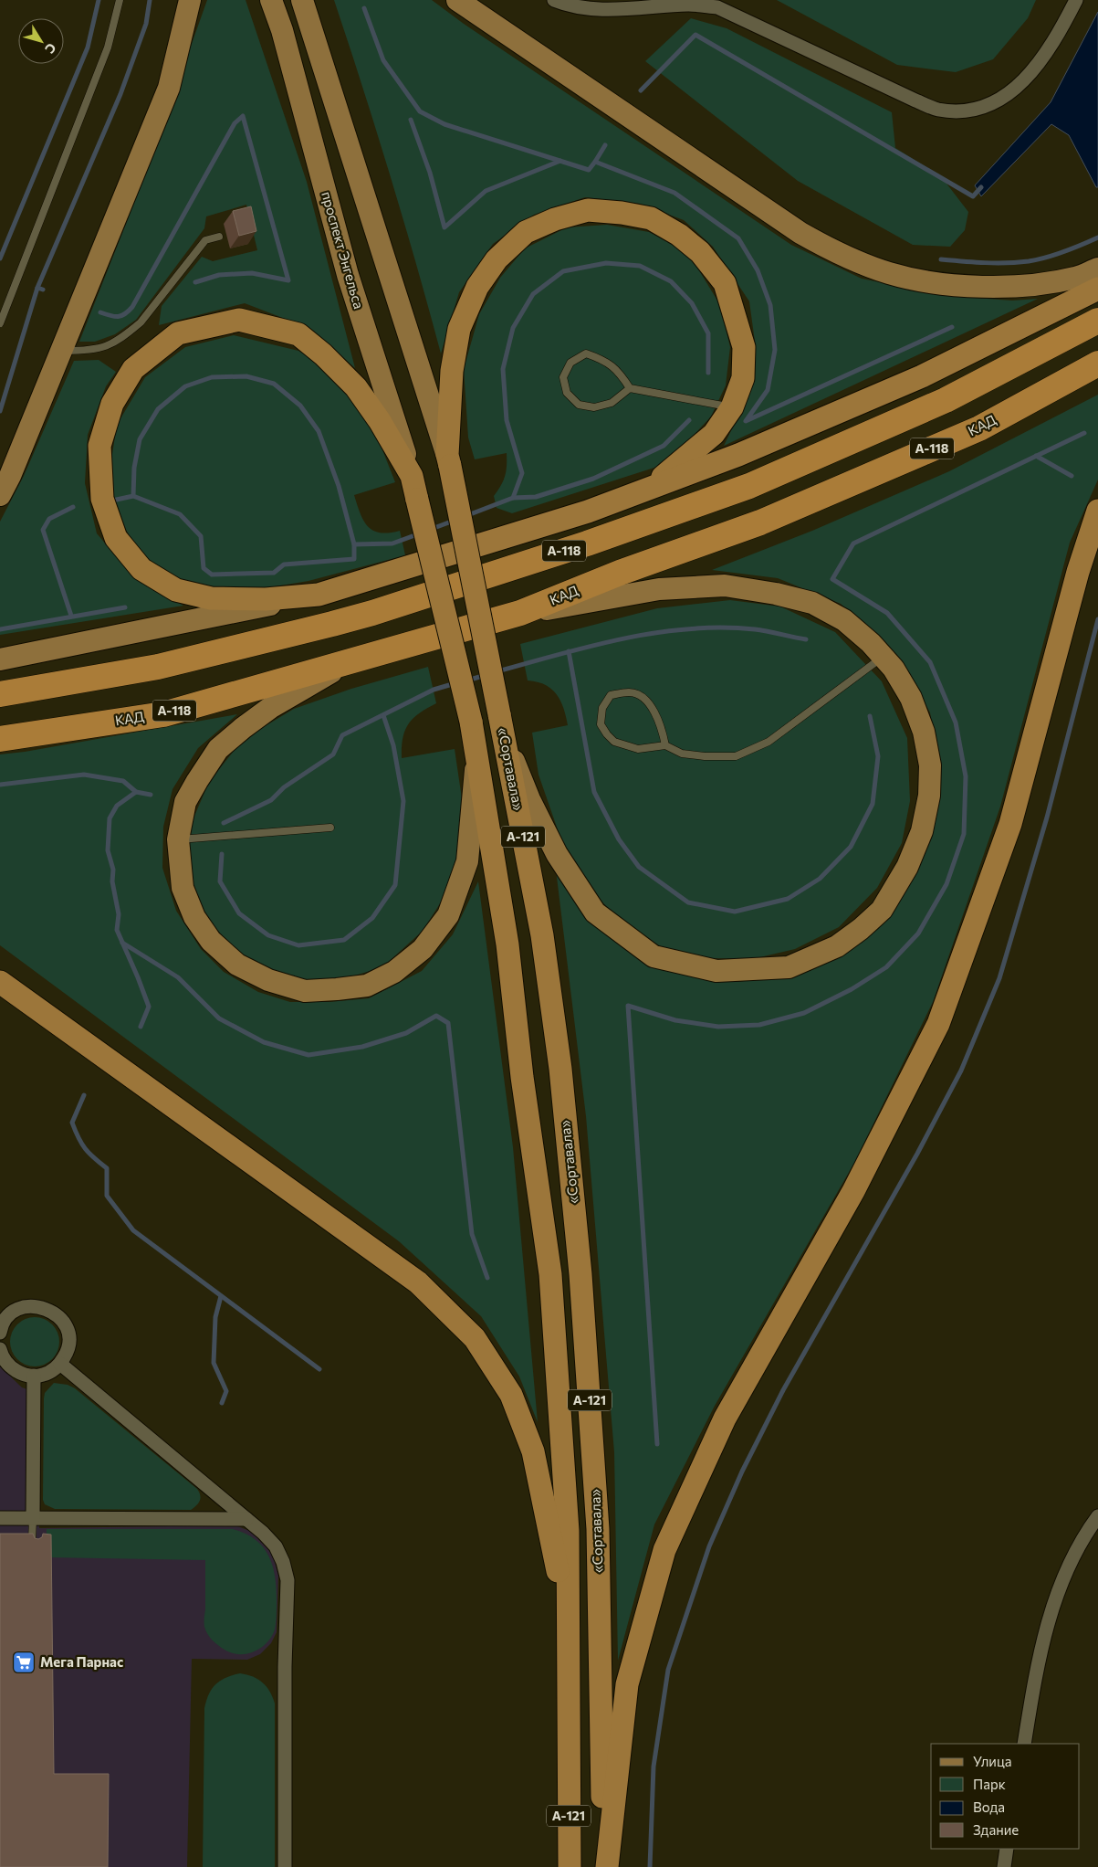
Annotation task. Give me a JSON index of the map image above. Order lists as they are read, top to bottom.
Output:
{
  "streets": {
    "highway": [
      "проспект Энгельса",
      "КАД",
      "А-118",
      "«Сортавала»",
      "А-121"
    ]
  },
  "crossings": [
    ["проспект Энгельса", "А-121"]
  ],
  "places": {
    "supermarket": ["Мега Парнас"]
  },
  "legend": [
    "Улица",
    "Парк",
    "Вода",
    "Здание"
  ],
  "north": "bottom right"
}
